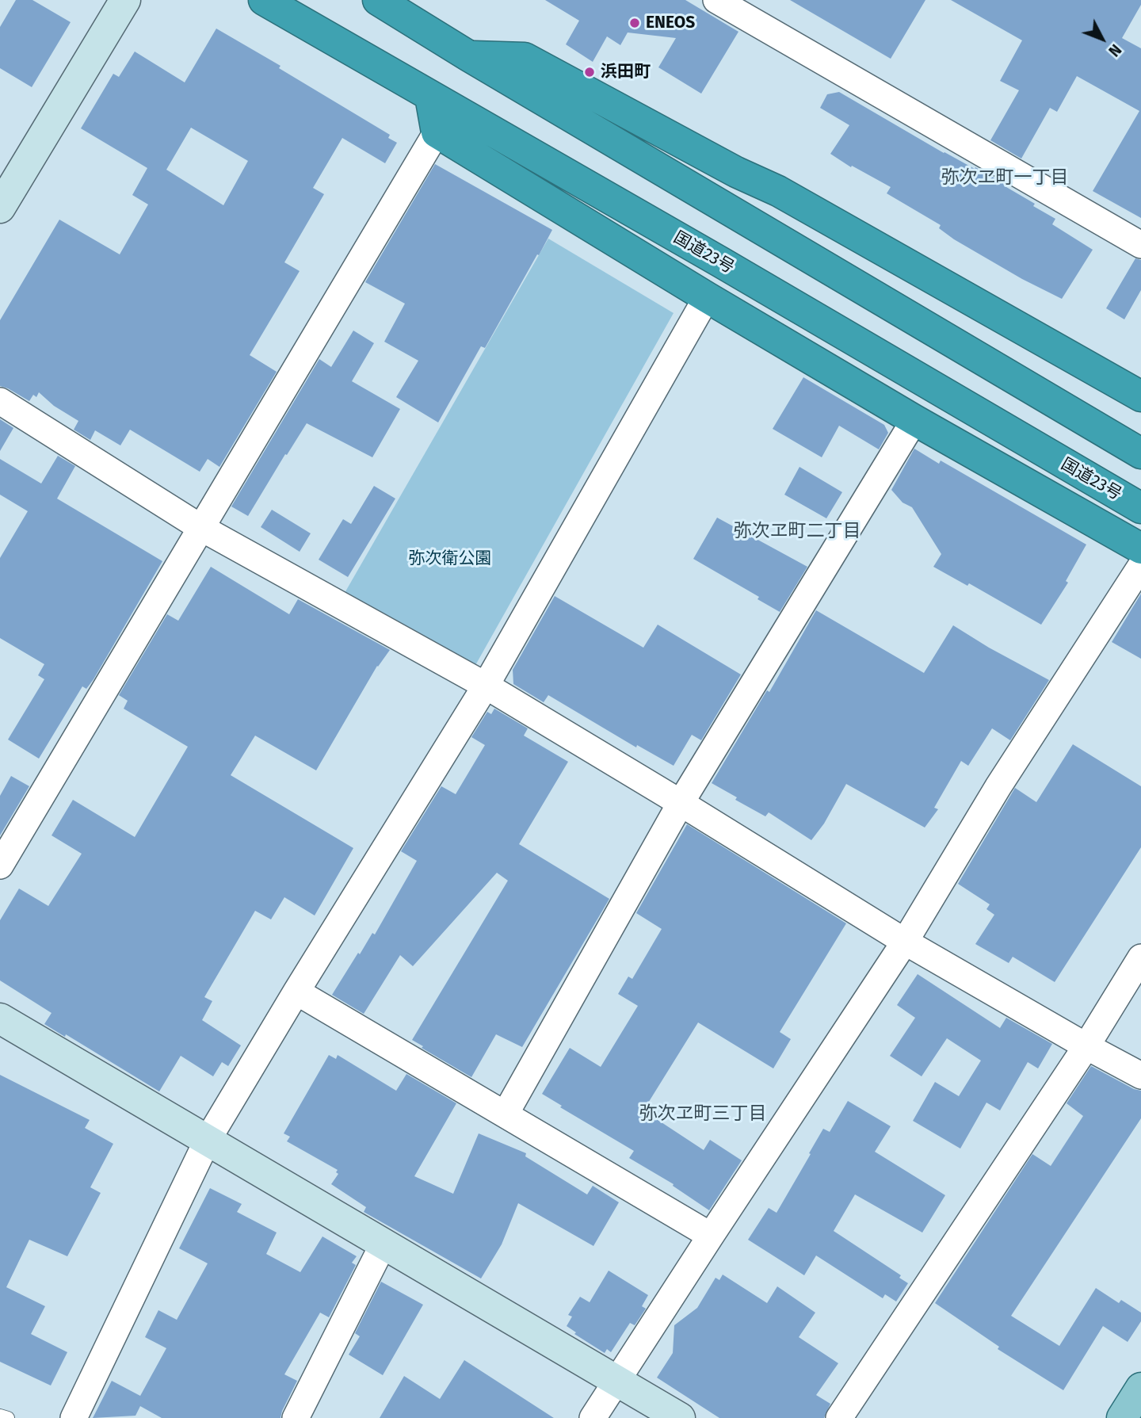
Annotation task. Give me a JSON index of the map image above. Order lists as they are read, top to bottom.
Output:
{
  "streets": {
    "highway": ["国道23号"]
  },
  "districts": ["弥次ヱ町一丁目", "弥次ヱ町二丁目", "弥次ヱ町三丁目"],
  "parks": ["弥次衛公園"],
  "places": ["ENEOS", "浜田町"],
  "north": "bottom right"
}
